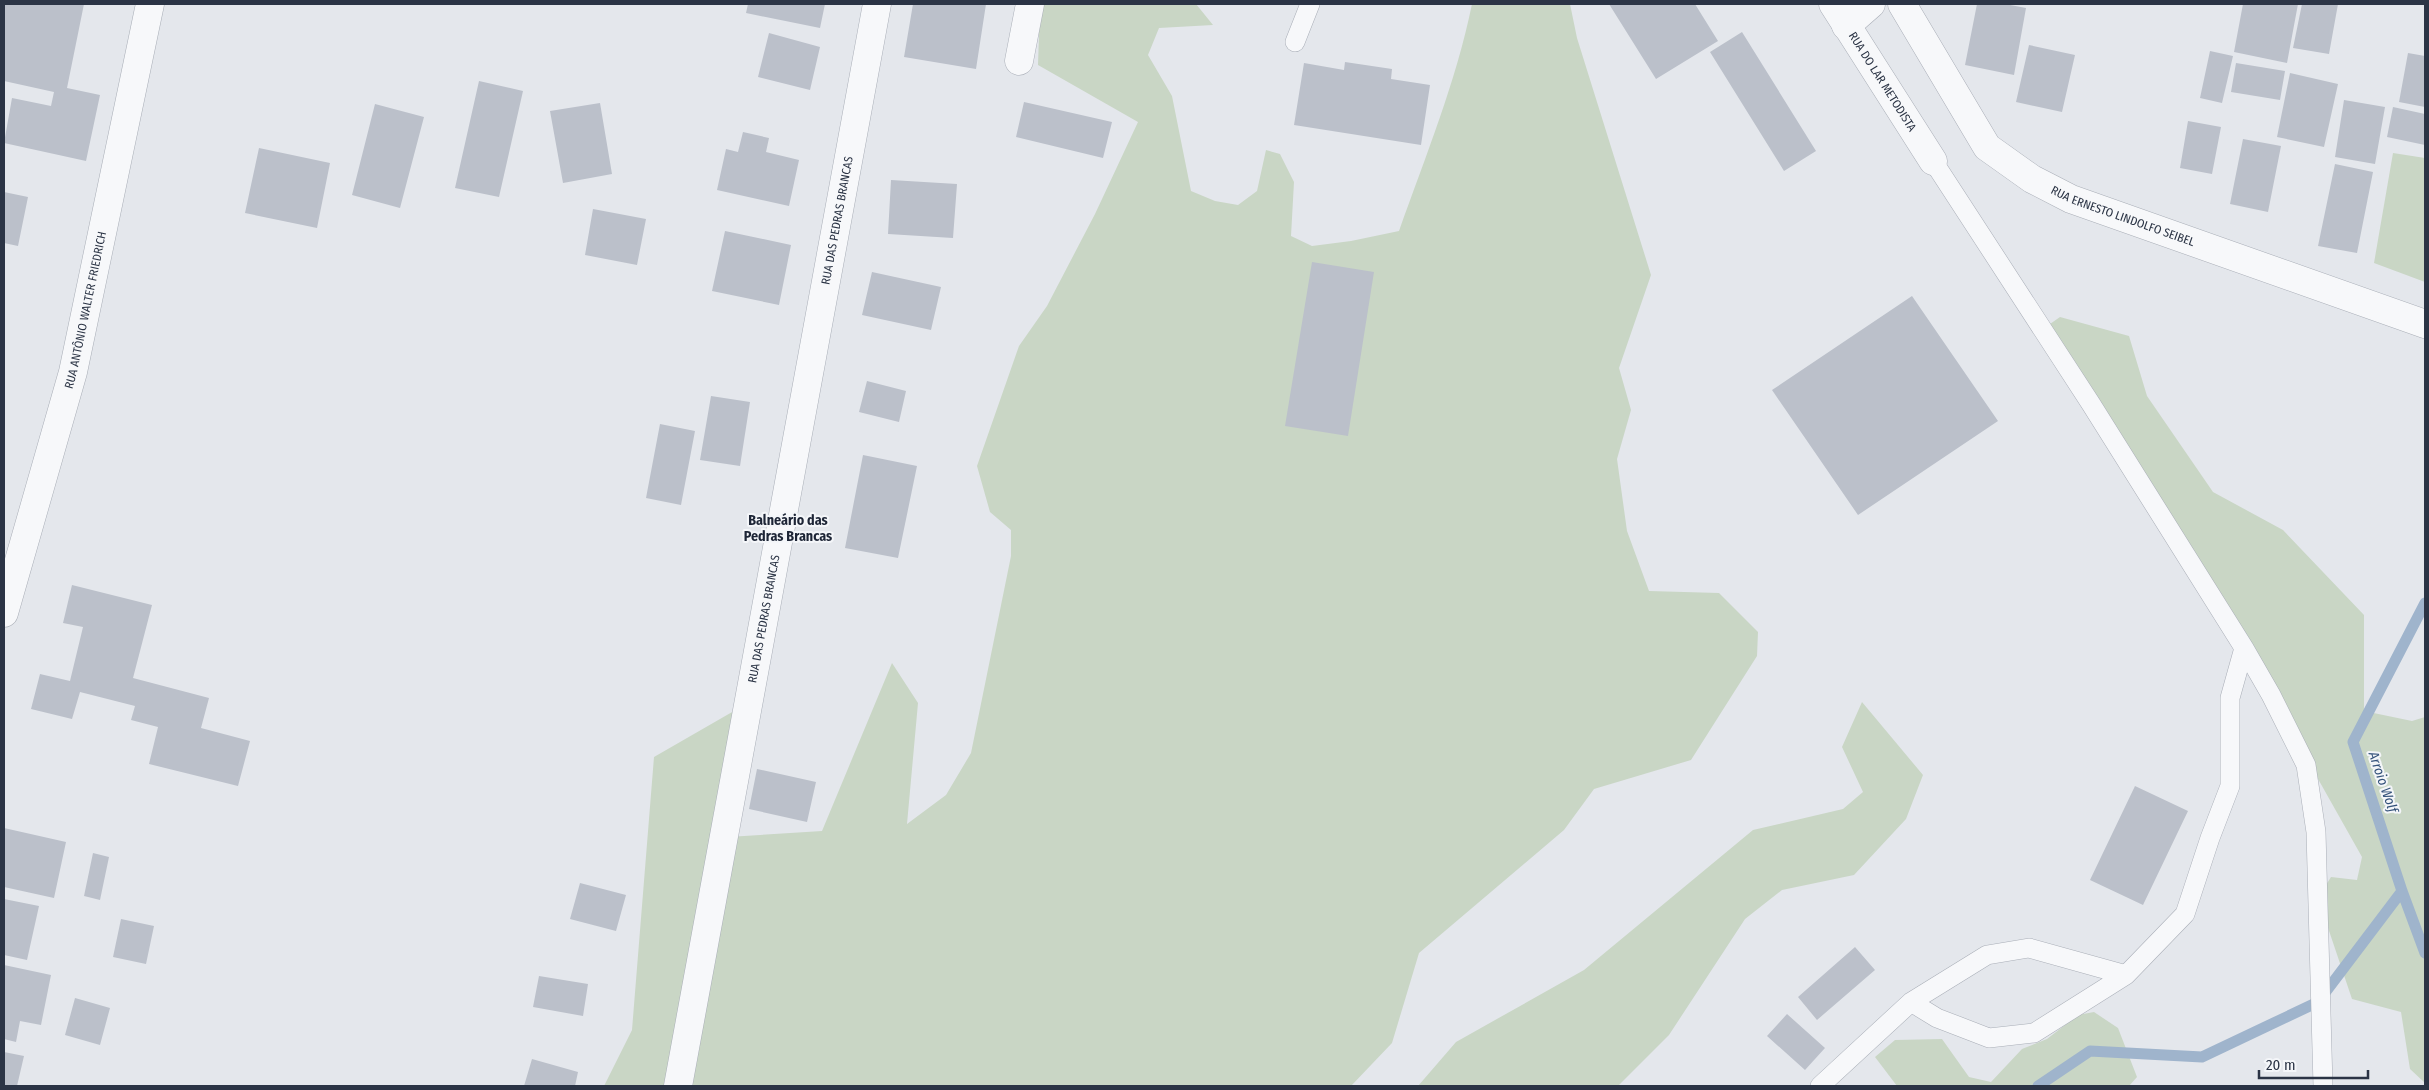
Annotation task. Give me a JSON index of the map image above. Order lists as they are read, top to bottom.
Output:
{
  "streets": {
    "street": [
      "RUA DO LAR METODISTA",
      "RUA ERNESTO LINDOLFO SEIBEL",
      "RUA DAS PEDRAS BRANCAS",
      "RUA ANTÔNIO WALTER FRIEDRICH"
    ]
  },
  "districts": ["Balneário das Pedras Brancas"],
  "water": ["Arroio Wolf"],
  "scale_bar": "20 m"
}
